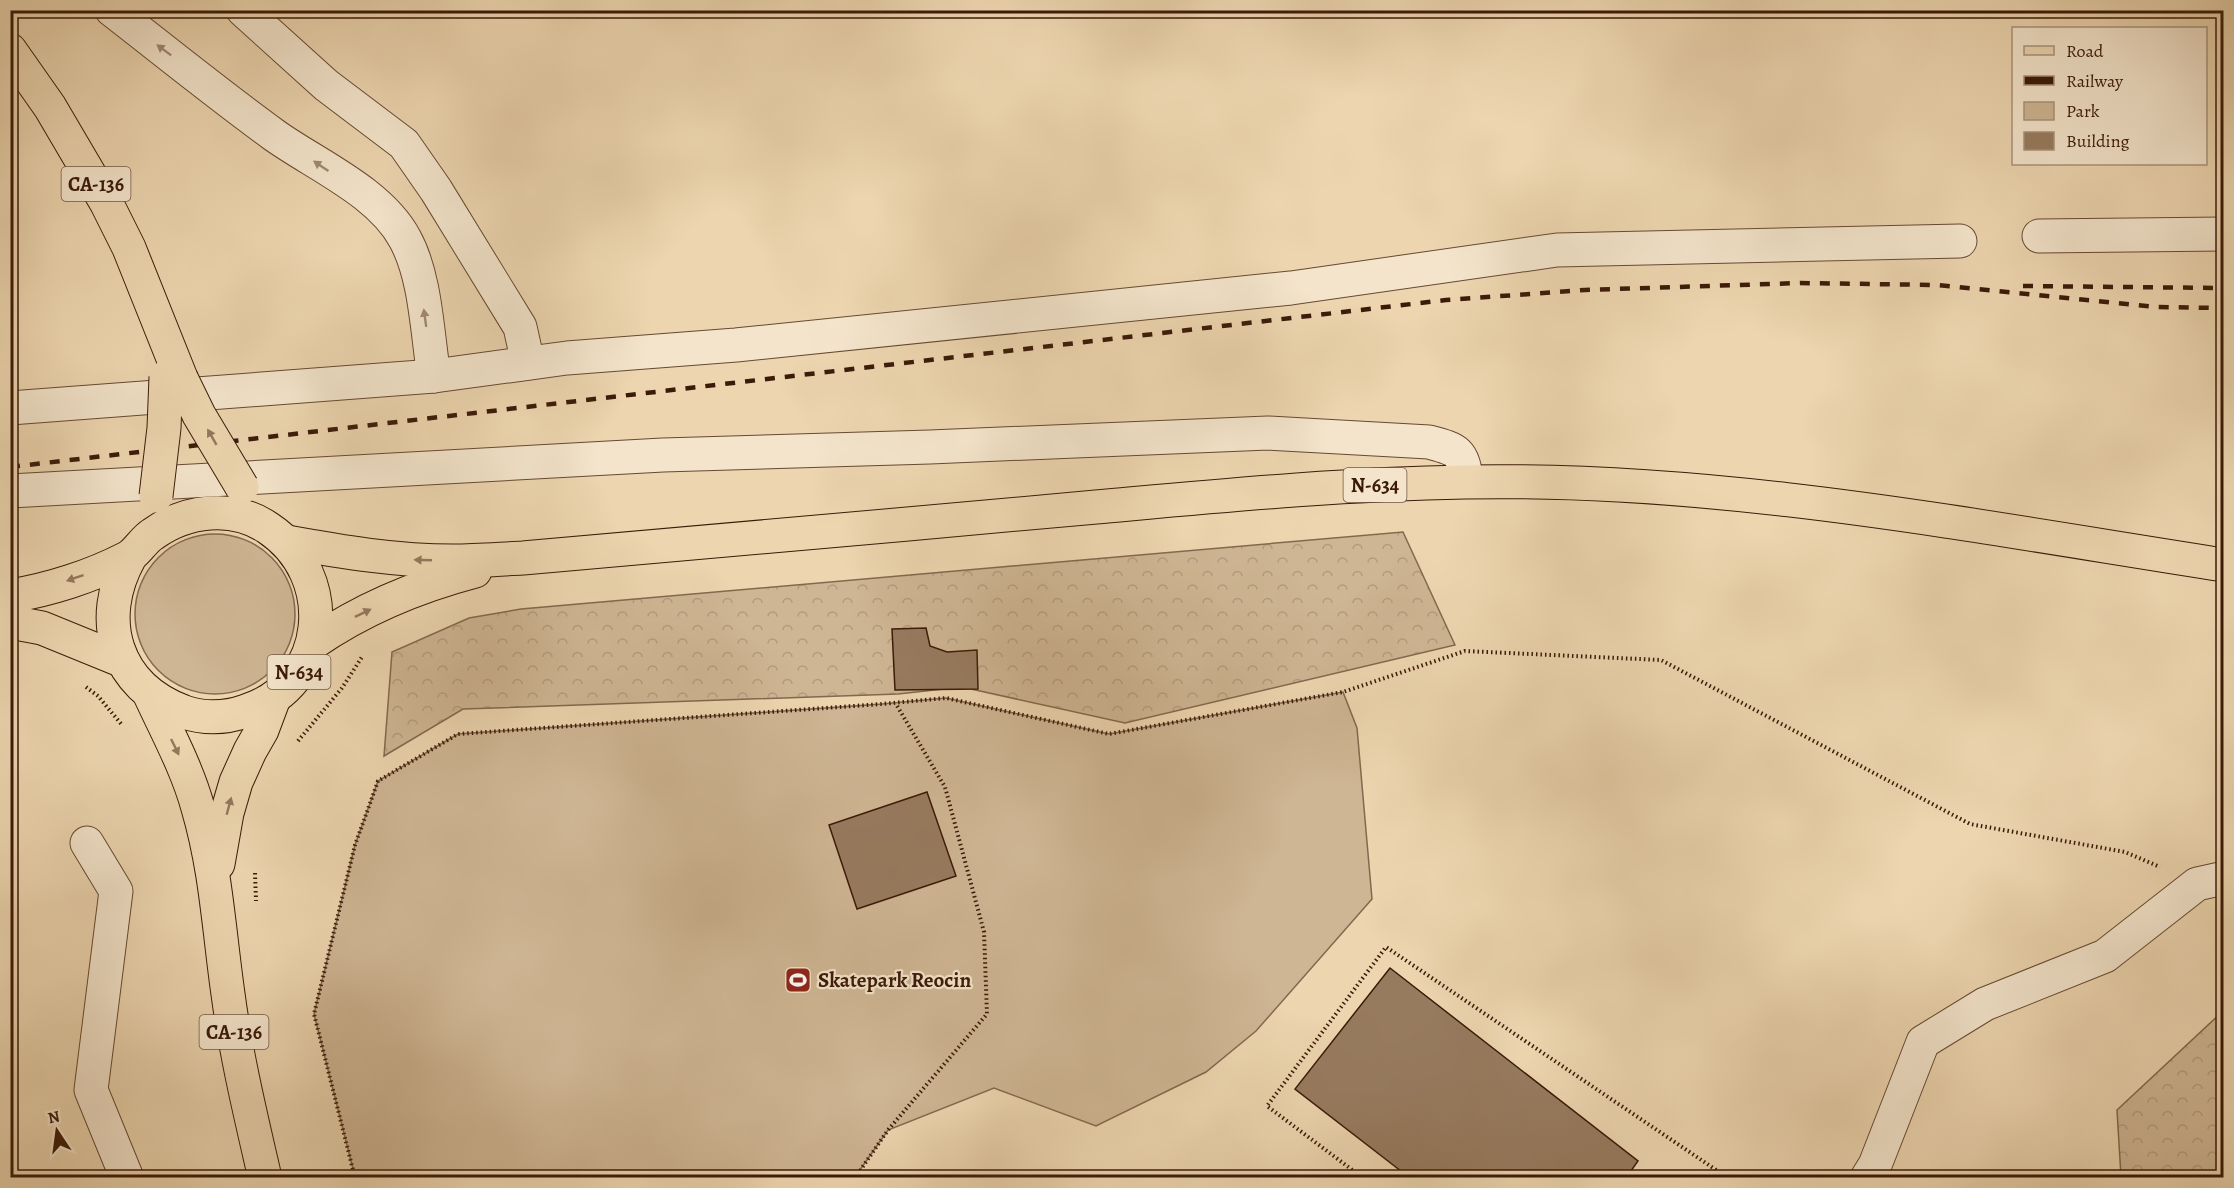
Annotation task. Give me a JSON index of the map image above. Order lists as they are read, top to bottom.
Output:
{
  "streets": {
    "main road": ["CA-136", "N-634"]
  },
  "crossings": [
    ["CA-136", "N-634"]
  ],
  "places": {
    "sports": ["Skatepark Reocin"]
  },
  "legend": [
    "Road",
    "Railway",
    "Park",
    "Building"
  ],
  "north": "top"
}
